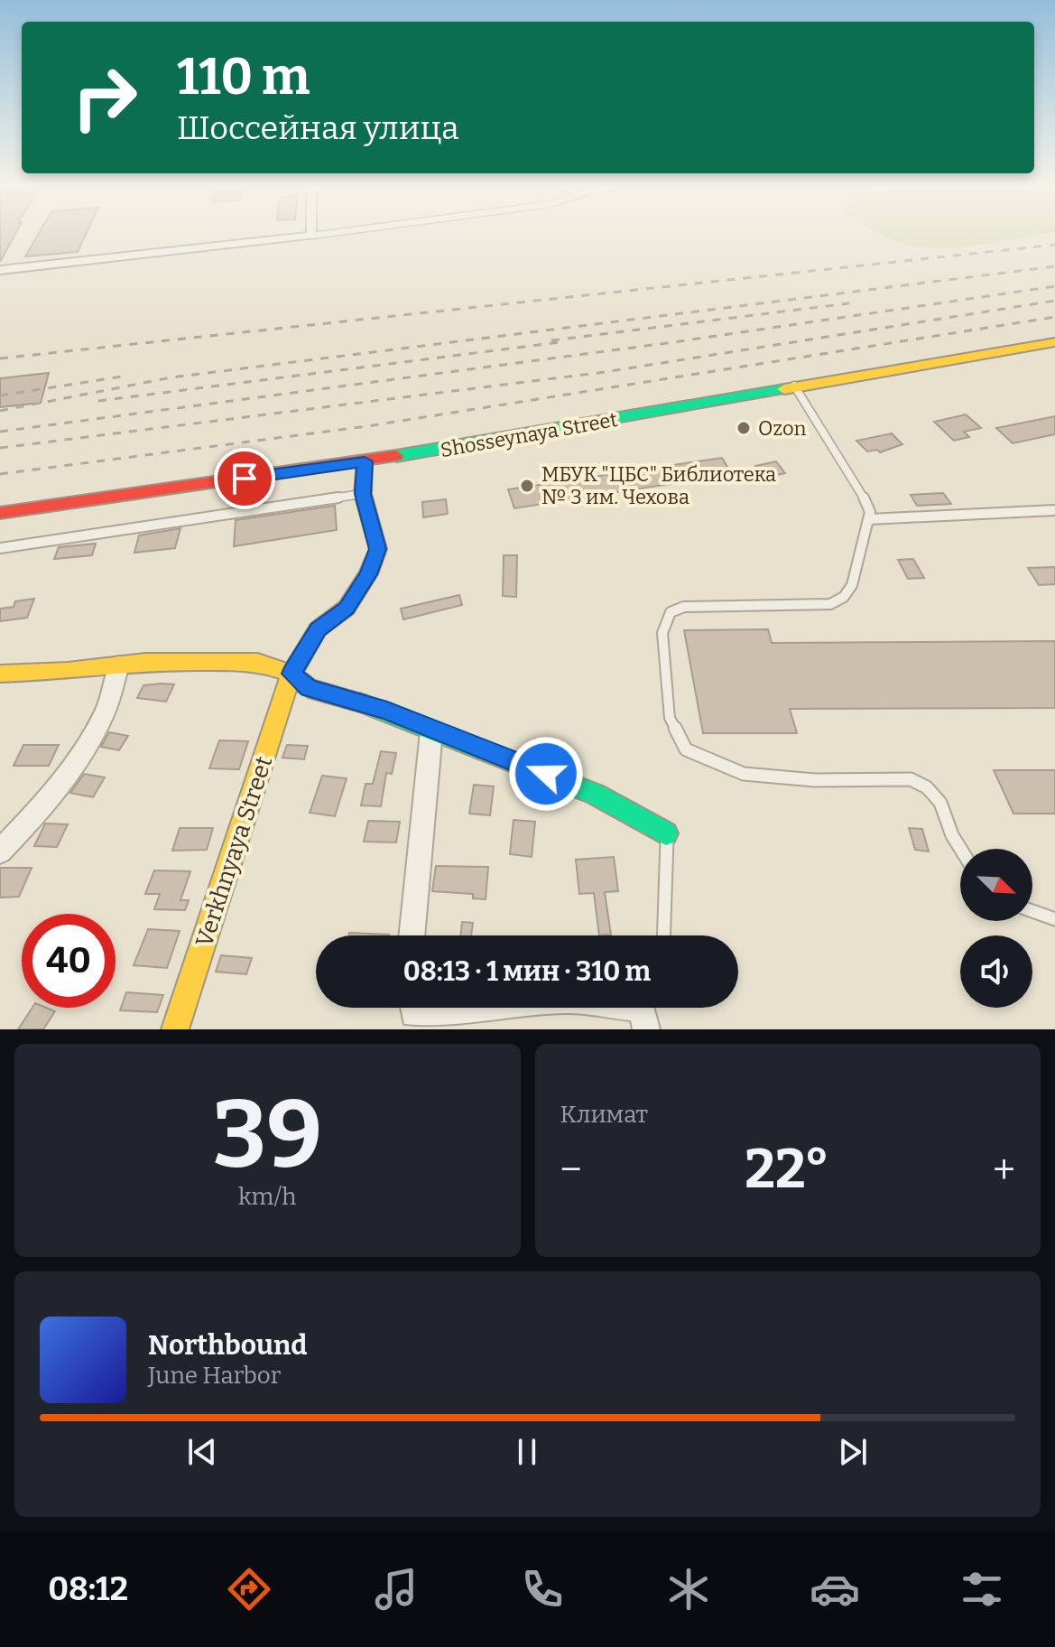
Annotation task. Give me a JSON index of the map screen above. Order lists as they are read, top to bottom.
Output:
{
  "streets": {
    "main road": ["Shosseynaya Street", "Verkhnyaya Street"]
  },
  "crossings": [
    ["Shosseynaya Street", "Verkhnyaya Street"]
  ],
  "places": ["Ozon", "МБУК \"ЦБС\" Библиотека № 3 им. Чехова"],
  "north": "bottom right",
  "page": {
    "turn": ["110 m", "Шоссейная улица"],
    "limit": "40",
    "trip": "08:13 · 1 мин · 310 m",
    "tile": [
      ["39", "km/h"],
      "Климат"
    ],
    "heat": ["−", "22°", "+"],
    "song": ["Northbound", "June Harbor"],
    "tabs": "08:12"
  }
}
